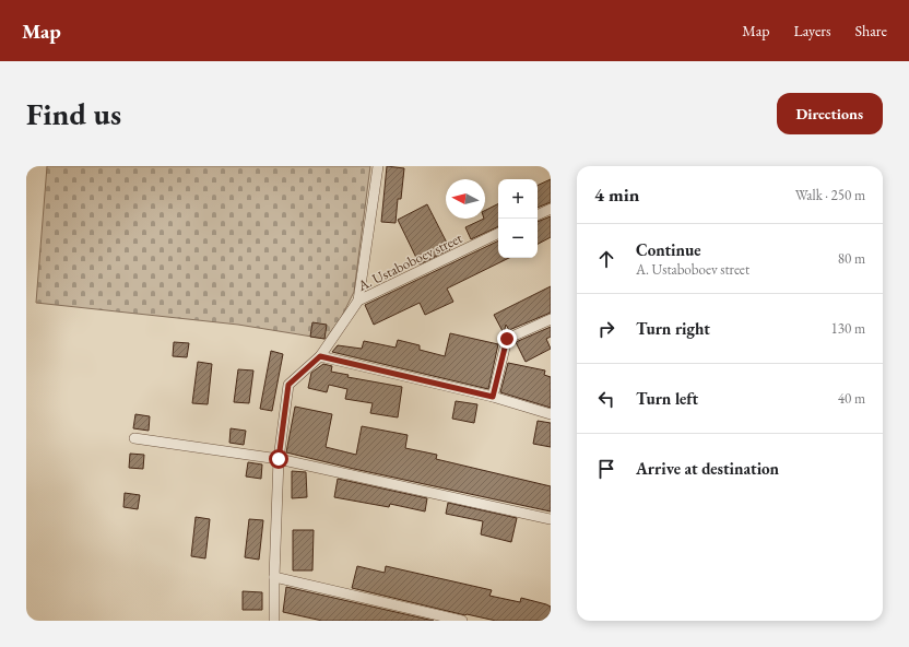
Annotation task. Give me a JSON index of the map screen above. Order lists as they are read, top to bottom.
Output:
{
  "streets": {
    "street": ["A. Ustaboboev street"]
  },
  "north": "left",
  "page": {
    "header": "Map",
    "nav": ["Map", "Layers", "Share"],
    "buttons": "Directions",
    "title": "Find us",
    "heading": ["4 min", "Walk · 250 m"],
    "map_buttons": ["+", "−"],
    "list": [
      ["Continue", "A. Ustaboboev street", "80 m"],
      ["Turn right", "130 m"],
      ["Turn left", "40 m"],
      "Arrive at destination"
    ]
  }
}
